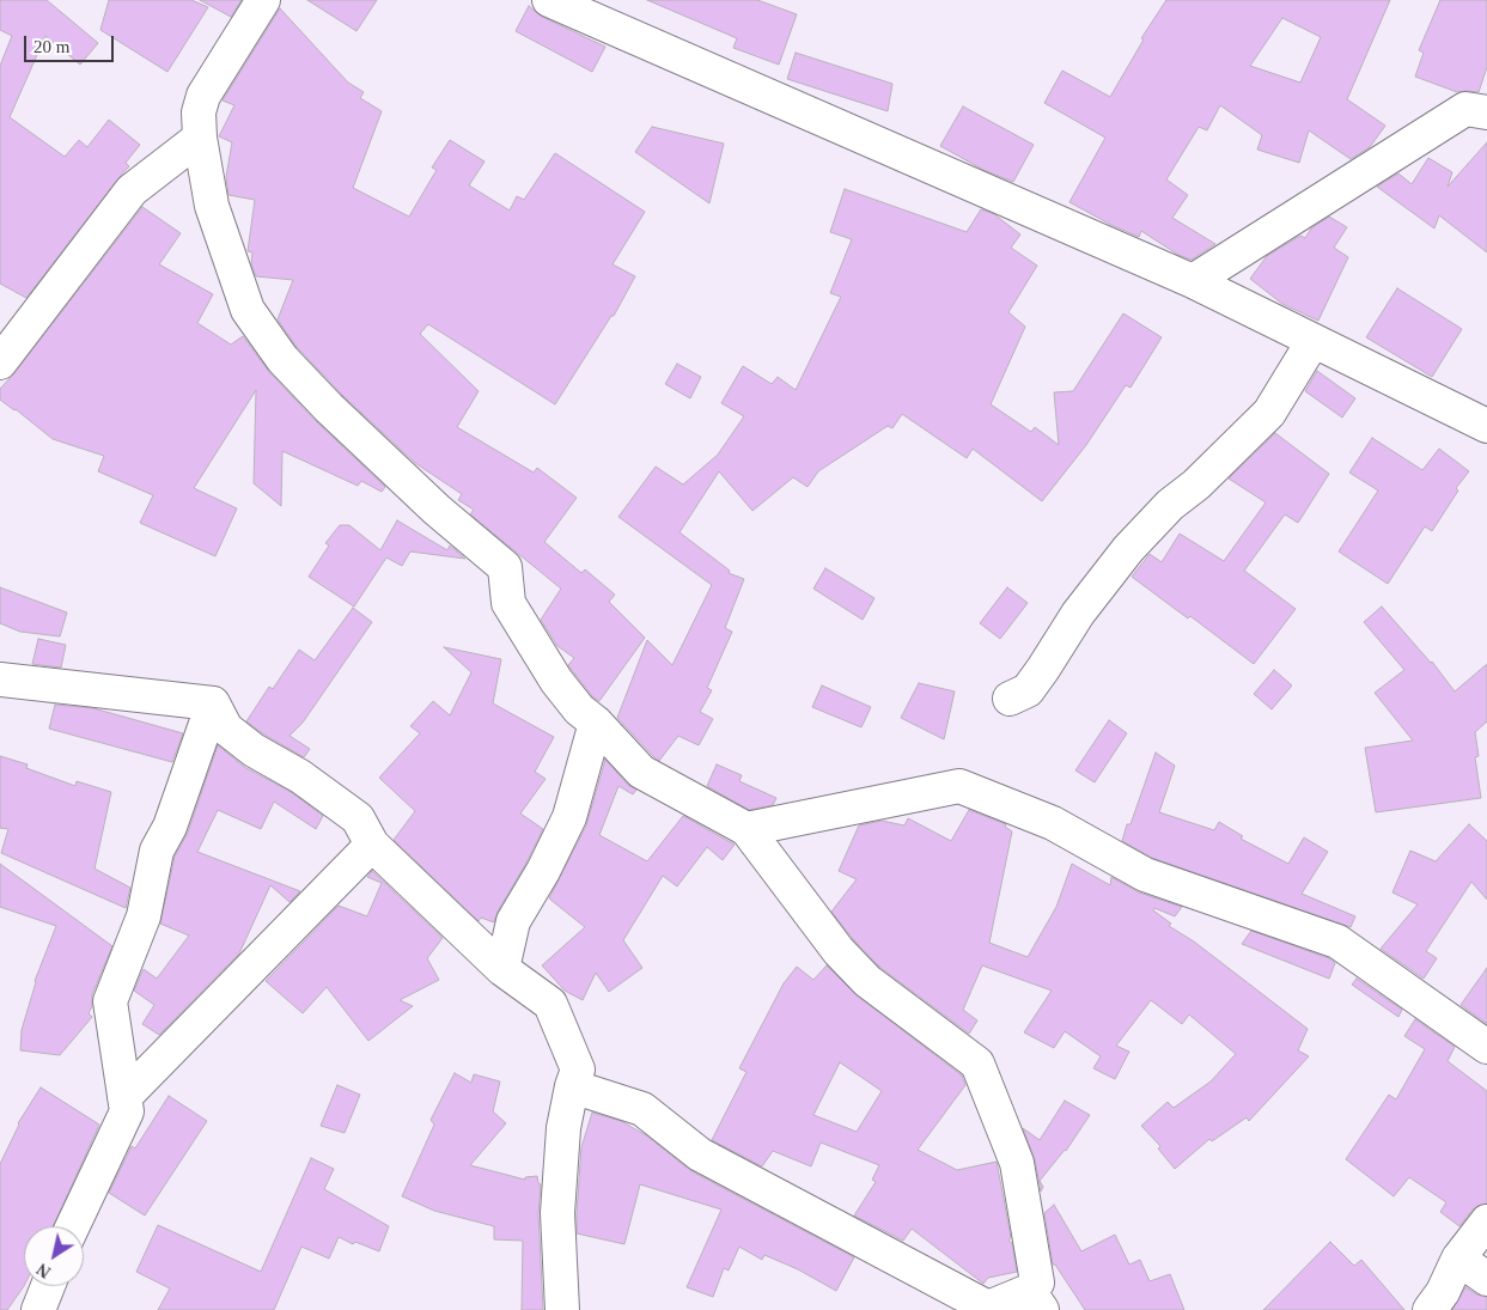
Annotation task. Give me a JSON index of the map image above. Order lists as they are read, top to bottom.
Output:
{
  "scale_bar": "20 m",
  "north": "bottom left"
}
